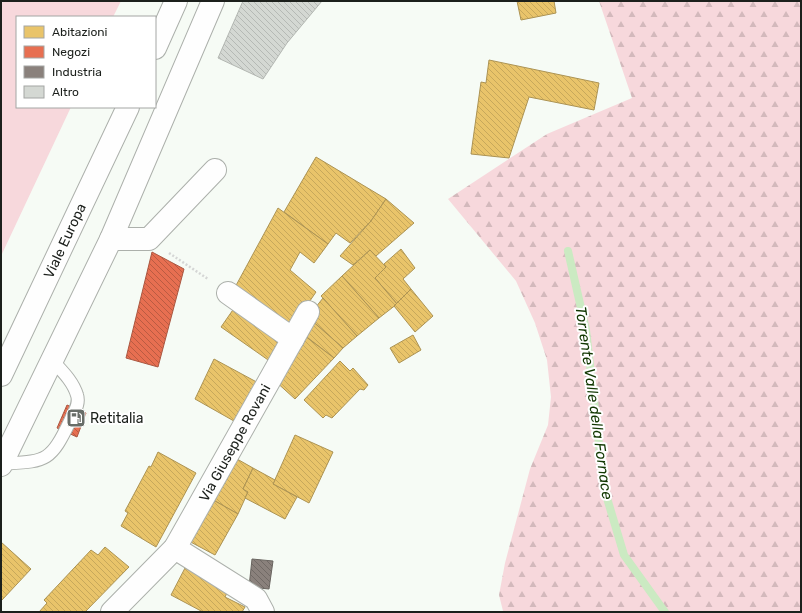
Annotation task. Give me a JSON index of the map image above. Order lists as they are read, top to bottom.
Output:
{
  "streets": {
    "street": ["Viale Europa", "Via Giuseppe Rovani"]
  },
  "water": ["Torrente Valle della Fornace"],
  "places": {
    "fuel station": ["Retitalia"]
  },
  "legend": [
    "Abitazioni",
    "Negozi",
    "Industria",
    "Altro"
  ]
}
